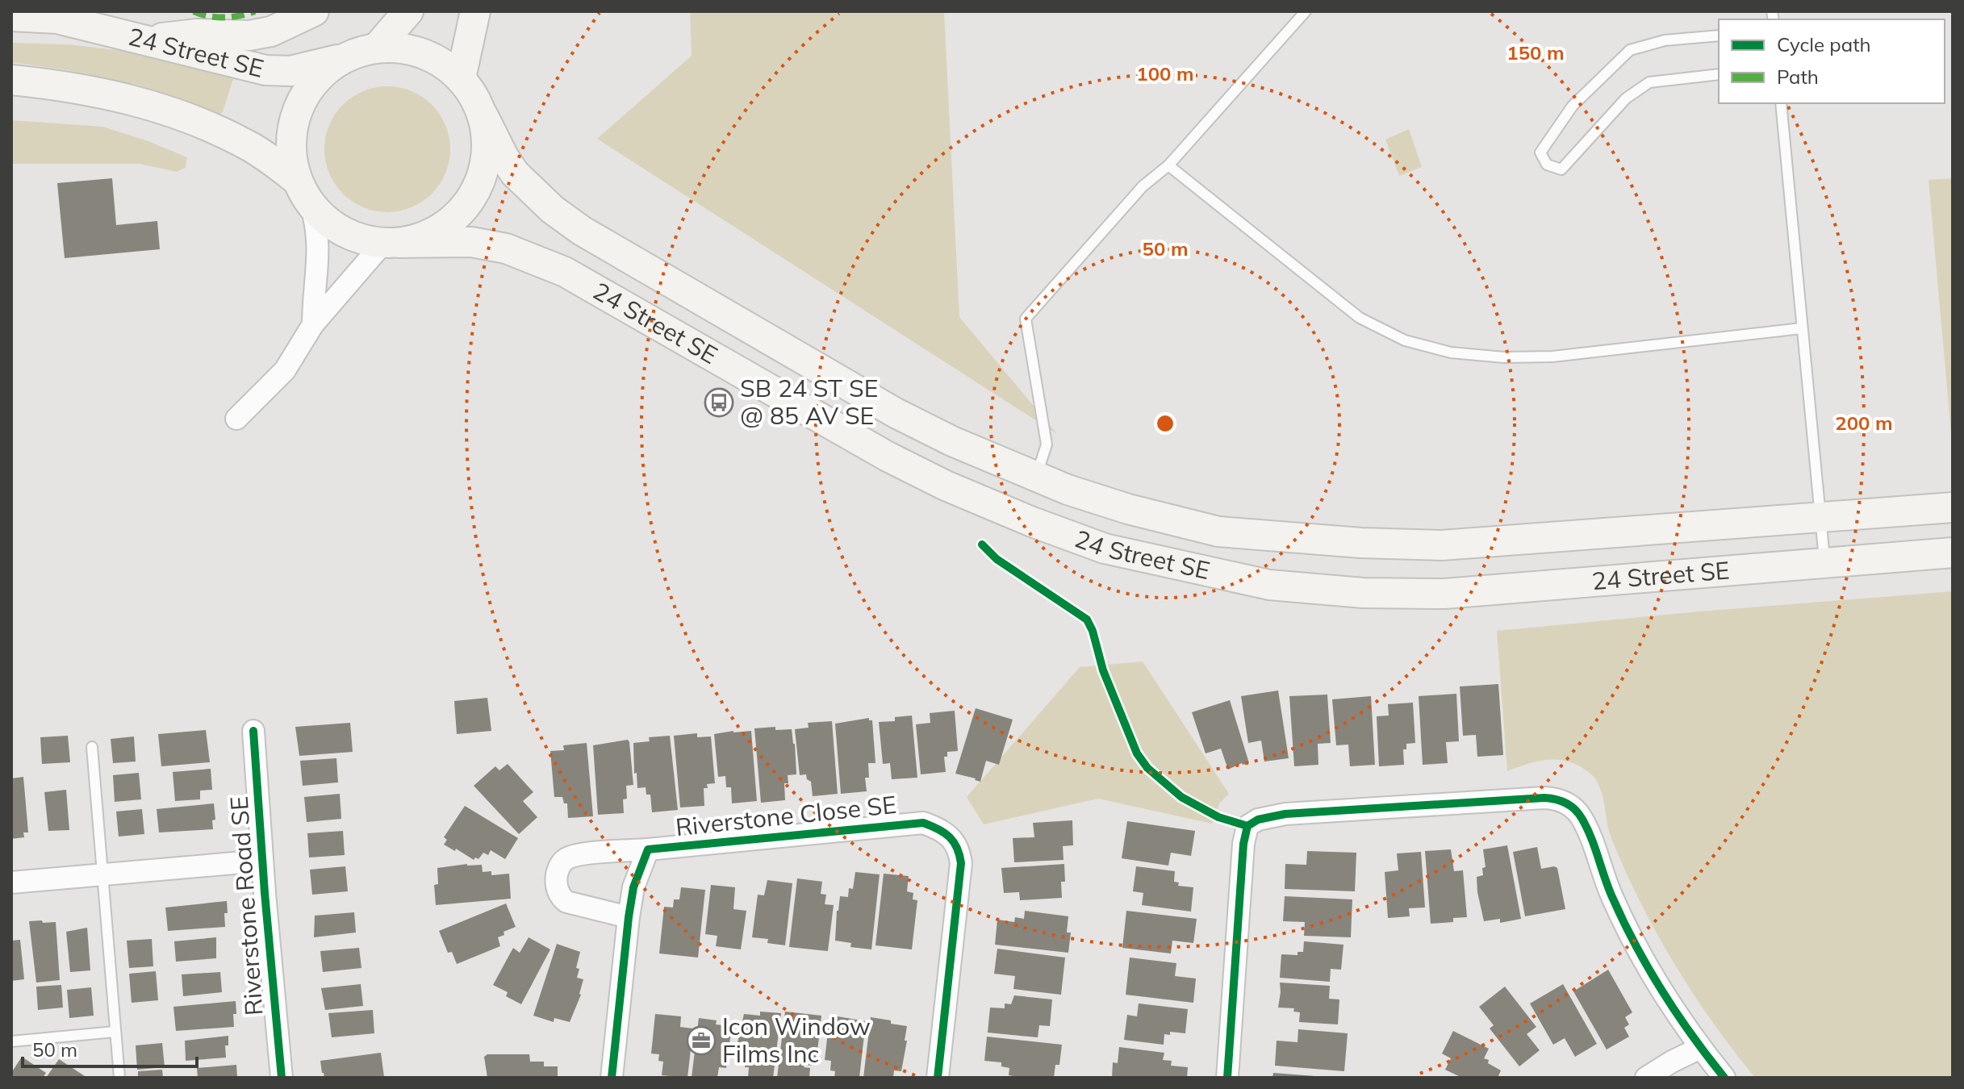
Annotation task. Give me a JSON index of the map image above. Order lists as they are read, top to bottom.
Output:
{
  "streets": {
    "main road": ["24 Street SE"],
    "street": ["Riverstone Close SE", "Riverstone Road SE"]
  },
  "places": {
    "bus stop": ["SB 24 ST SE @ 85 AV SE"],
    "office": ["Icon Window Films Inc"]
  },
  "legend": ["Cycle path", "Path"],
  "scale_bar": "50 m",
  "rings": [
    "150 m",
    "100 m",
    "50 m",
    "200 m"
  ]
}
